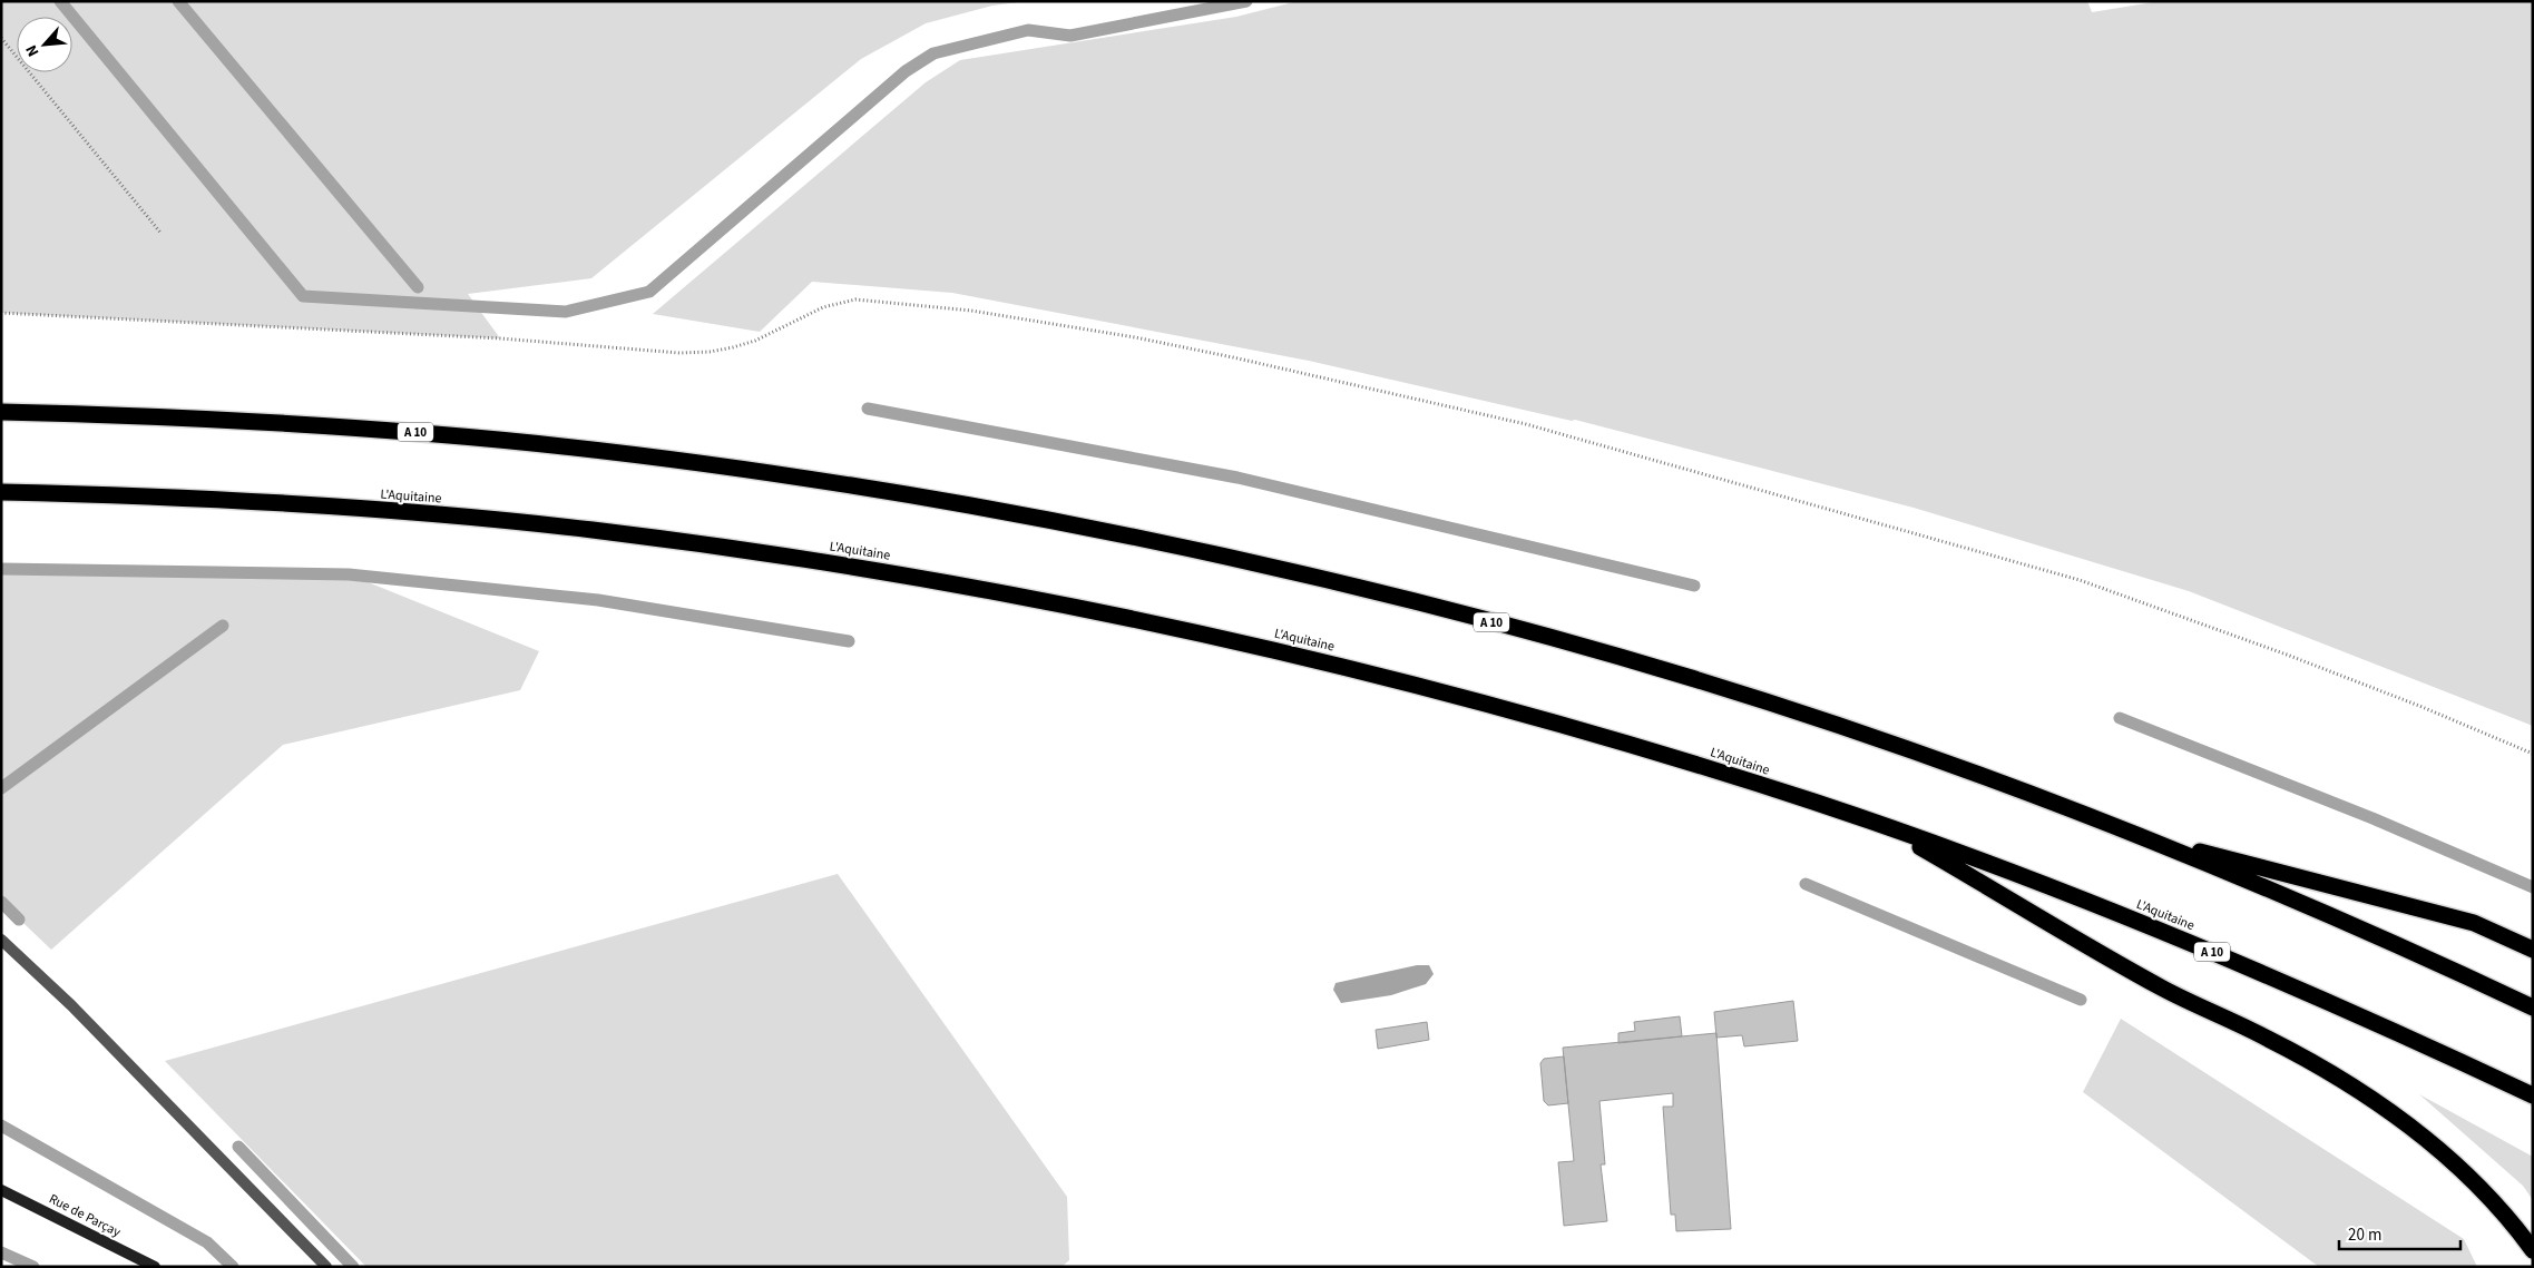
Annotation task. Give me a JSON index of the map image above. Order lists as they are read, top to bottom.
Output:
{
  "streets": {
    "highway": ["A 10", "L'Aquitaine"],
    "street": ["Rue de Parçay"]
  },
  "scale_bar": "20 m",
  "north": "bottom left"
}
